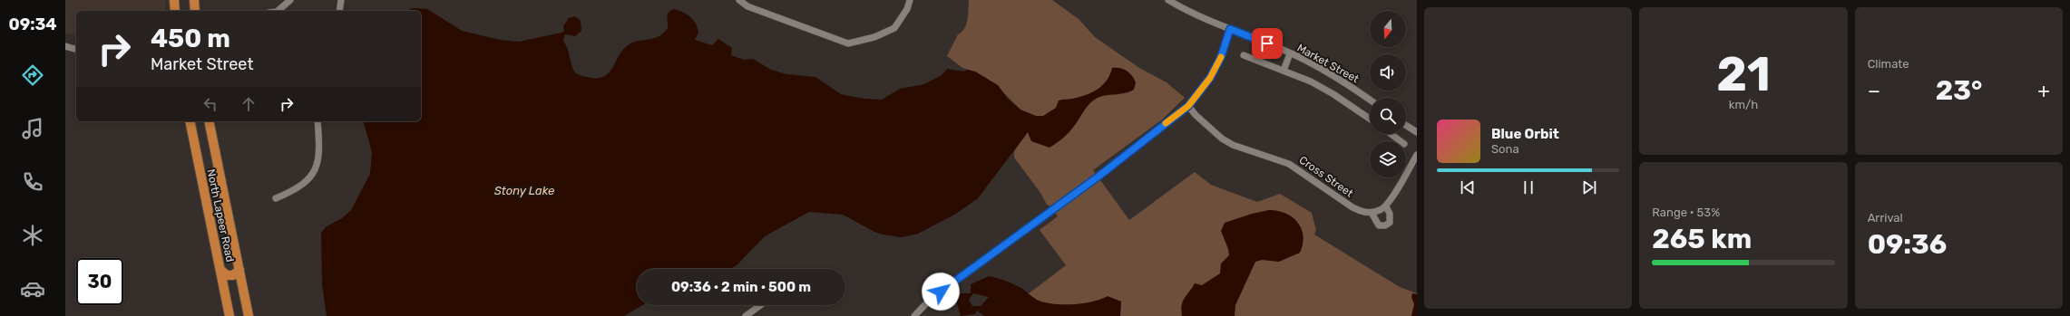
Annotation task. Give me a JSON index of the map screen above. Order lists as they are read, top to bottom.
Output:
{
  "streets": {
    "main road": ["North Lapeer Road"],
    "street": ["Market Street", "Cross Street"]
  },
  "water": ["Stony Lake"],
  "north": "bottom",
  "page": {
    "tabs": "09:34",
    "tile": [
      ["21", "km/h"],
      "Climate",
      ["Range · 53%", "265 km"],
      ["Arrival", "09:36"]
    ],
    "turn": ["450 m", "Market Street"],
    "heat": ["−", "23°", "+"],
    "song": ["Blue Orbit", "Sona"],
    "limit": "30",
    "trip": "09:36 · 2 min · 500 m"
  }
}
